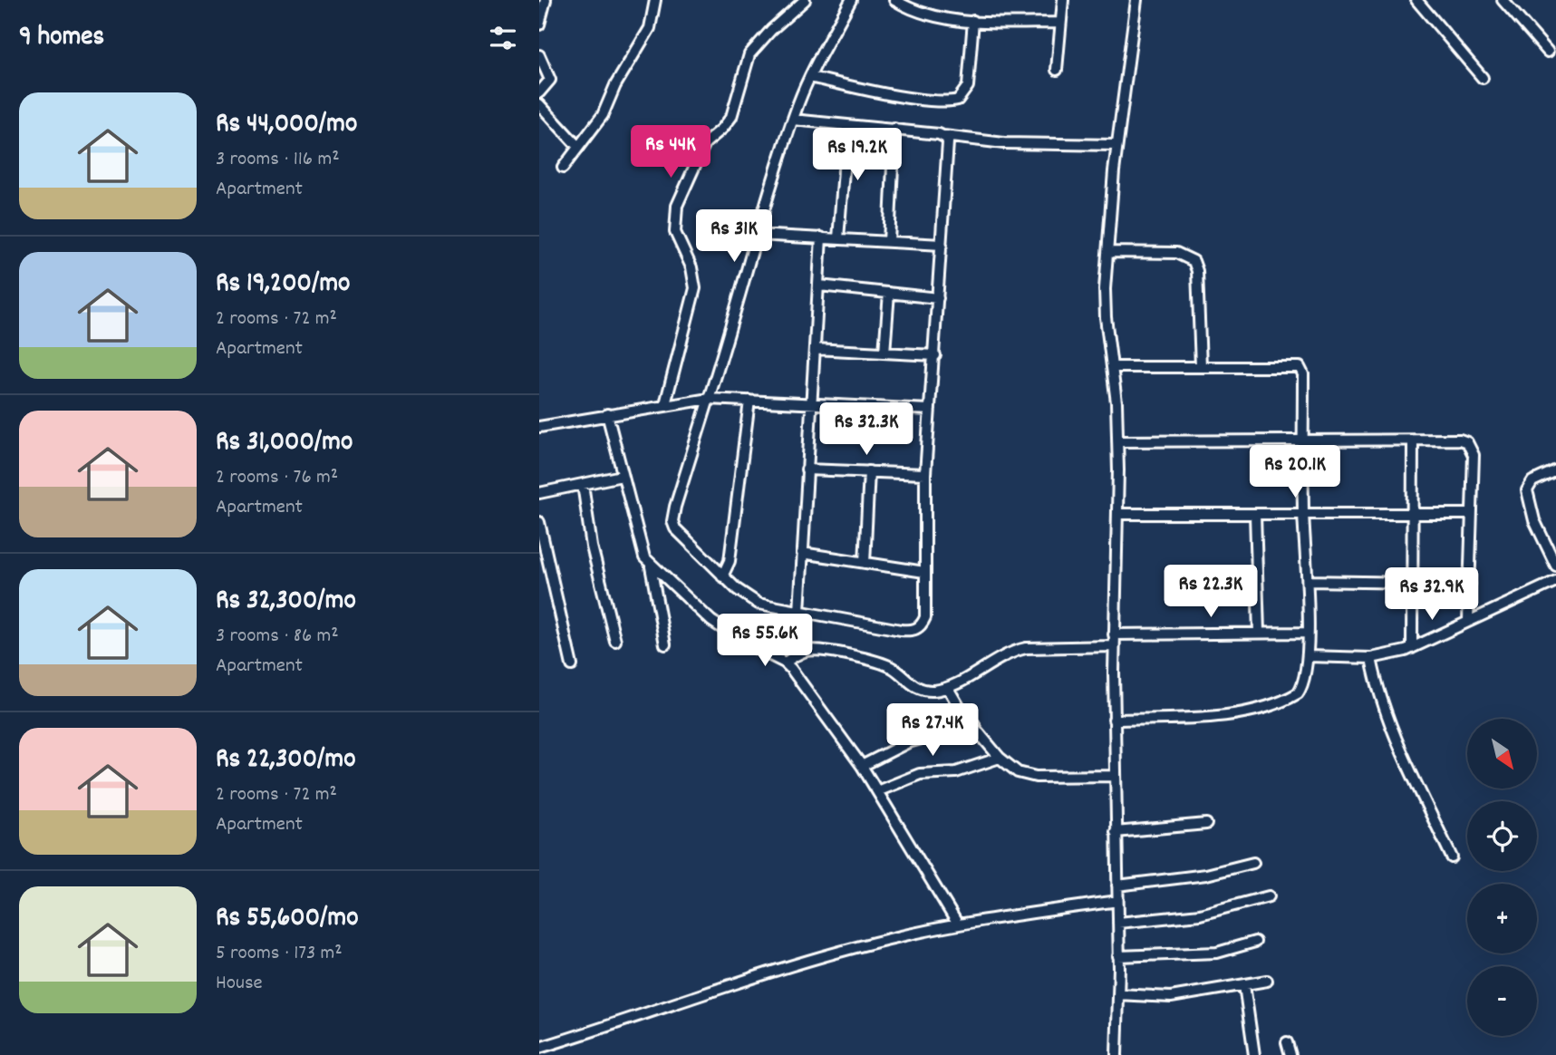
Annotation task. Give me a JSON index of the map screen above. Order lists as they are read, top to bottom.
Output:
{
  "north": "bottom right",
  "page": {
    "heading": "9 homes",
    "list": [
      {
        "name": "Rs 44,000/mo",
        "note": "3 rooms · 116 m² · Apartment"
      },
      {
        "name": "Rs 19,200/mo",
        "note": "2 rooms · 72 m² · Apartment"
      },
      {
        "name": "Rs 31,000/mo",
        "note": "2 rooms · 76 m² · Apartment"
      },
      {
        "name": "Rs 32,300/mo",
        "note": "3 rooms · 86 m² · Apartment"
      },
      {
        "name": "Rs 22,300/mo",
        "note": "2 rooms · 72 m² · Apartment"
      },
      {
        "name": "Rs 55,600/mo",
        "note": "5 rooms · 173 m² · House"
      }
    ],
    "price": [
      "Rs 44K",
      "Rs 19.2K",
      "Rs 31K",
      "Rs 32.3K",
      "Rs 20.1K",
      "Rs 22.3K",
      "Rs 32.9K",
      "Rs 55.6K",
      "Rs 27.4K"
    ],
    "map_buttons": ["+", "−"]
  }
}
